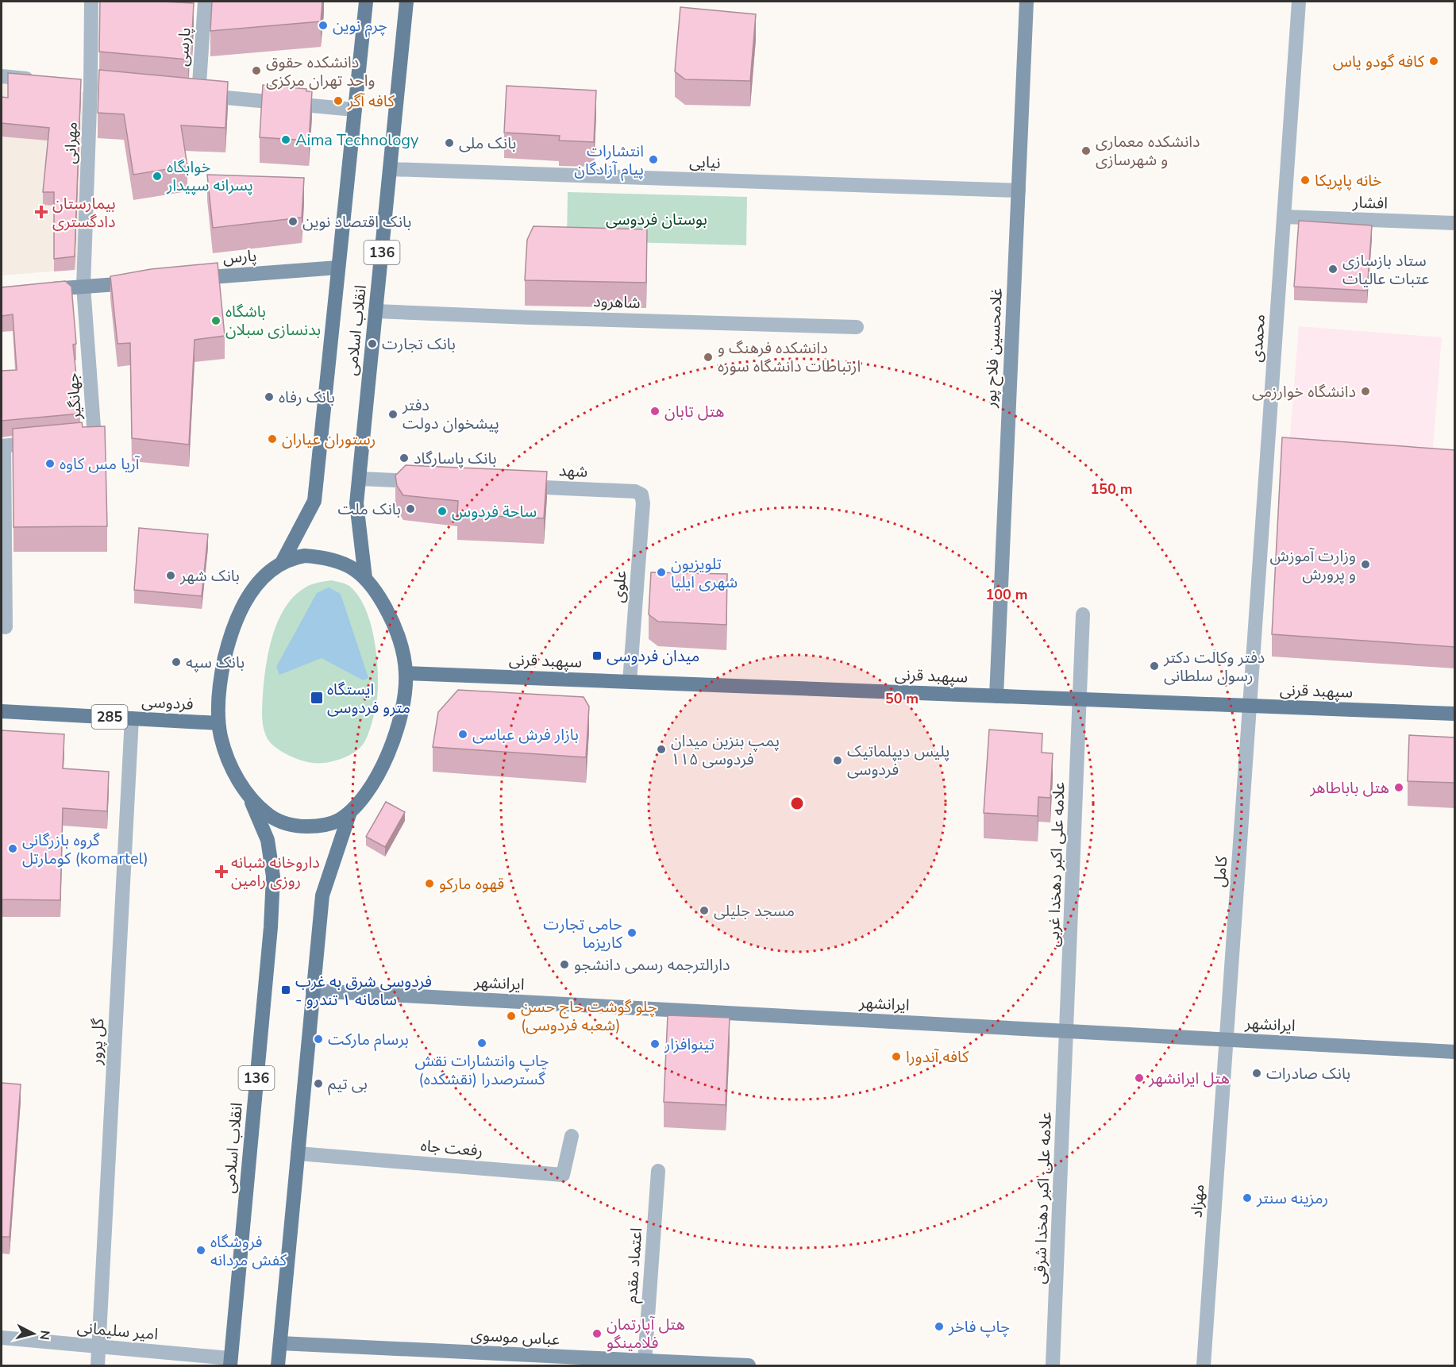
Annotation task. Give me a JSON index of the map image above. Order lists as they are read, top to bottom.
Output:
{
  "streets": {
    "main road": [
      "136",
      "انقلاب اسلامی",
      "سپهبد قرنی",
      "فردوسی",
      "285"
    ],
    "street": [
      "پارسی",
      "مهرانی",
      "نیایی",
      "افشار",
      "پارس",
      "شاهرود",
      "محمدی",
      "غلامحسین فلاح‌ پور",
      "جهانگیر",
      "شهد",
      "علوی",
      "علامه علی اکبر دهخدا غربی",
      "کامل",
      "ایرانشهر",
      "گل پرور",
      "رفعت جاه",
      "علامه علی اکبر دهخدا شرقی",
      "مهزاد",
      "اعتماد مقدم",
      "امیر سلیمانی",
      "عباس موسوی"
    ]
  },
  "crossings": [
    ["پارسی", "انقلاب اسلامی"],
    ["مهرانی", "جهانگیر"],
    ["نیایی", "انقلاب اسلامی"],
    ["نیایی", "غلامحسین فلاح‌ پور"],
    ["افشار", "محمدی"],
    ["پارس", "انقلاب اسلامی"],
    ["شاهرود", "انقلاب اسلامی"],
    ["انقلاب اسلامی", "امیر سلیمانی"],
    ["محمدی", "سپهبد قرنی"],
    ["محمدی", "کامل"],
    ["غلامحسین فلاح‌ پور", "سپهبد قرنی"],
    ["شهد", "علوی"],
    ["علوی", "سپهبد قرنی"],
    ["سپهبد قرنی", "علامه علی اکبر دهخدا غربی"],
    ["سپهبد قرنی", "کامل"],
    ["فردوسی", "گل پرور"],
    ["علامه علی اکبر دهخدا غربی", "ایرانشهر"],
    ["علامه علی اکبر دهخدا غربی", "علامه علی اکبر دهخدا شرقی"],
    ["کامل", "ایرانشهر"],
    ["کامل", "مهزاد"],
    ["ایرانشهر", "علامه علی اکبر دهخدا شرقی"],
    ["ایرانشهر", "مهزاد"],
    ["گل پرور", "امیر سلیمانی"],
    ["اعتماد مقدم", "عباس موسوی"]
  ],
  "parks": ["بوستان فردوسی"],
  "places": {
    "other": [
      "چرم نوین",
      "کافه گودو یاس",
      "دانشکده حقوق واحد تهران مرکزی",
      "کافه آگر",
      "Aima Technology",
      "بانک ملی",
      "دانشکده معماری و شهرسازی",
      "انتشارات پیام آزادگان",
      "خوابگاه پسرانه سپیدار",
      "خانه پاپریکا",
      "بانک اقتصاد نوین",
      "ستاد بازسازی عتبات عالیات",
      "باشگاه بدنسازی سبلان",
      "بانک تجارت",
      "دانشکده فرهنگ و ارتباطات دانشگاه سوره",
      "دانشگاه خوارزمی",
      "بانک رفاه",
      "هتل تابان",
      "دفتر پیشخوان دولت",
      "رستوران عیاران",
      "بانک پاسارگاد",
      "آریا مس کاوه",
      "بانک ملت",
      "ساحة فردوس",
      "وزارت آموزش و پرورش",
      "تلویزیون شهری ایلیا",
      "بانک شهر",
      "بانک سپه",
      "دفتر وکالت دکتر رسول سلطانی",
      "بازار فرش عباسی",
      "پمپ بنزین میدان فردوسی ۱۱۵",
      "پلیس دیپلماتیک فردوسی",
      "هتل باباطاهر",
      "گروه بازرگانی کومارتل (komartel)",
      "قهوه مارکو",
      "مسجد جلیلی",
      "حامی تجارت کاریزما",
      "دارالترجمه رسمی دانشجو",
      "چلو گوشت حاج حسن (شعبه فردوسی)",
      "برسام مارکت",
      "چاپ وانتشارات نقش گسترصدرا (نقشکده)",
      "تینوافزار",
      "کافه آندورا",
      "بانک صادرات",
      "هتل ایرانشهر",
      "بی تیم",
      "رمزینه سنتر",
      "فروشگاه کفش مردانه",
      "چاپ فاخر",
      "هتل آپارتمان فلامینگو"
    ],
    "health": ["بیمارستان دادگستری", "داروخانه شبانه روزی رامین"],
    "transit": ["میدان فردوسی", "ایستگاه مترو فردوسی", "فردوسی شرق به غرب - سامانه ۱ تندرو"]
  },
  "north": "right",
  "rings": ["150 m", "100 m", "50 m"]
}
